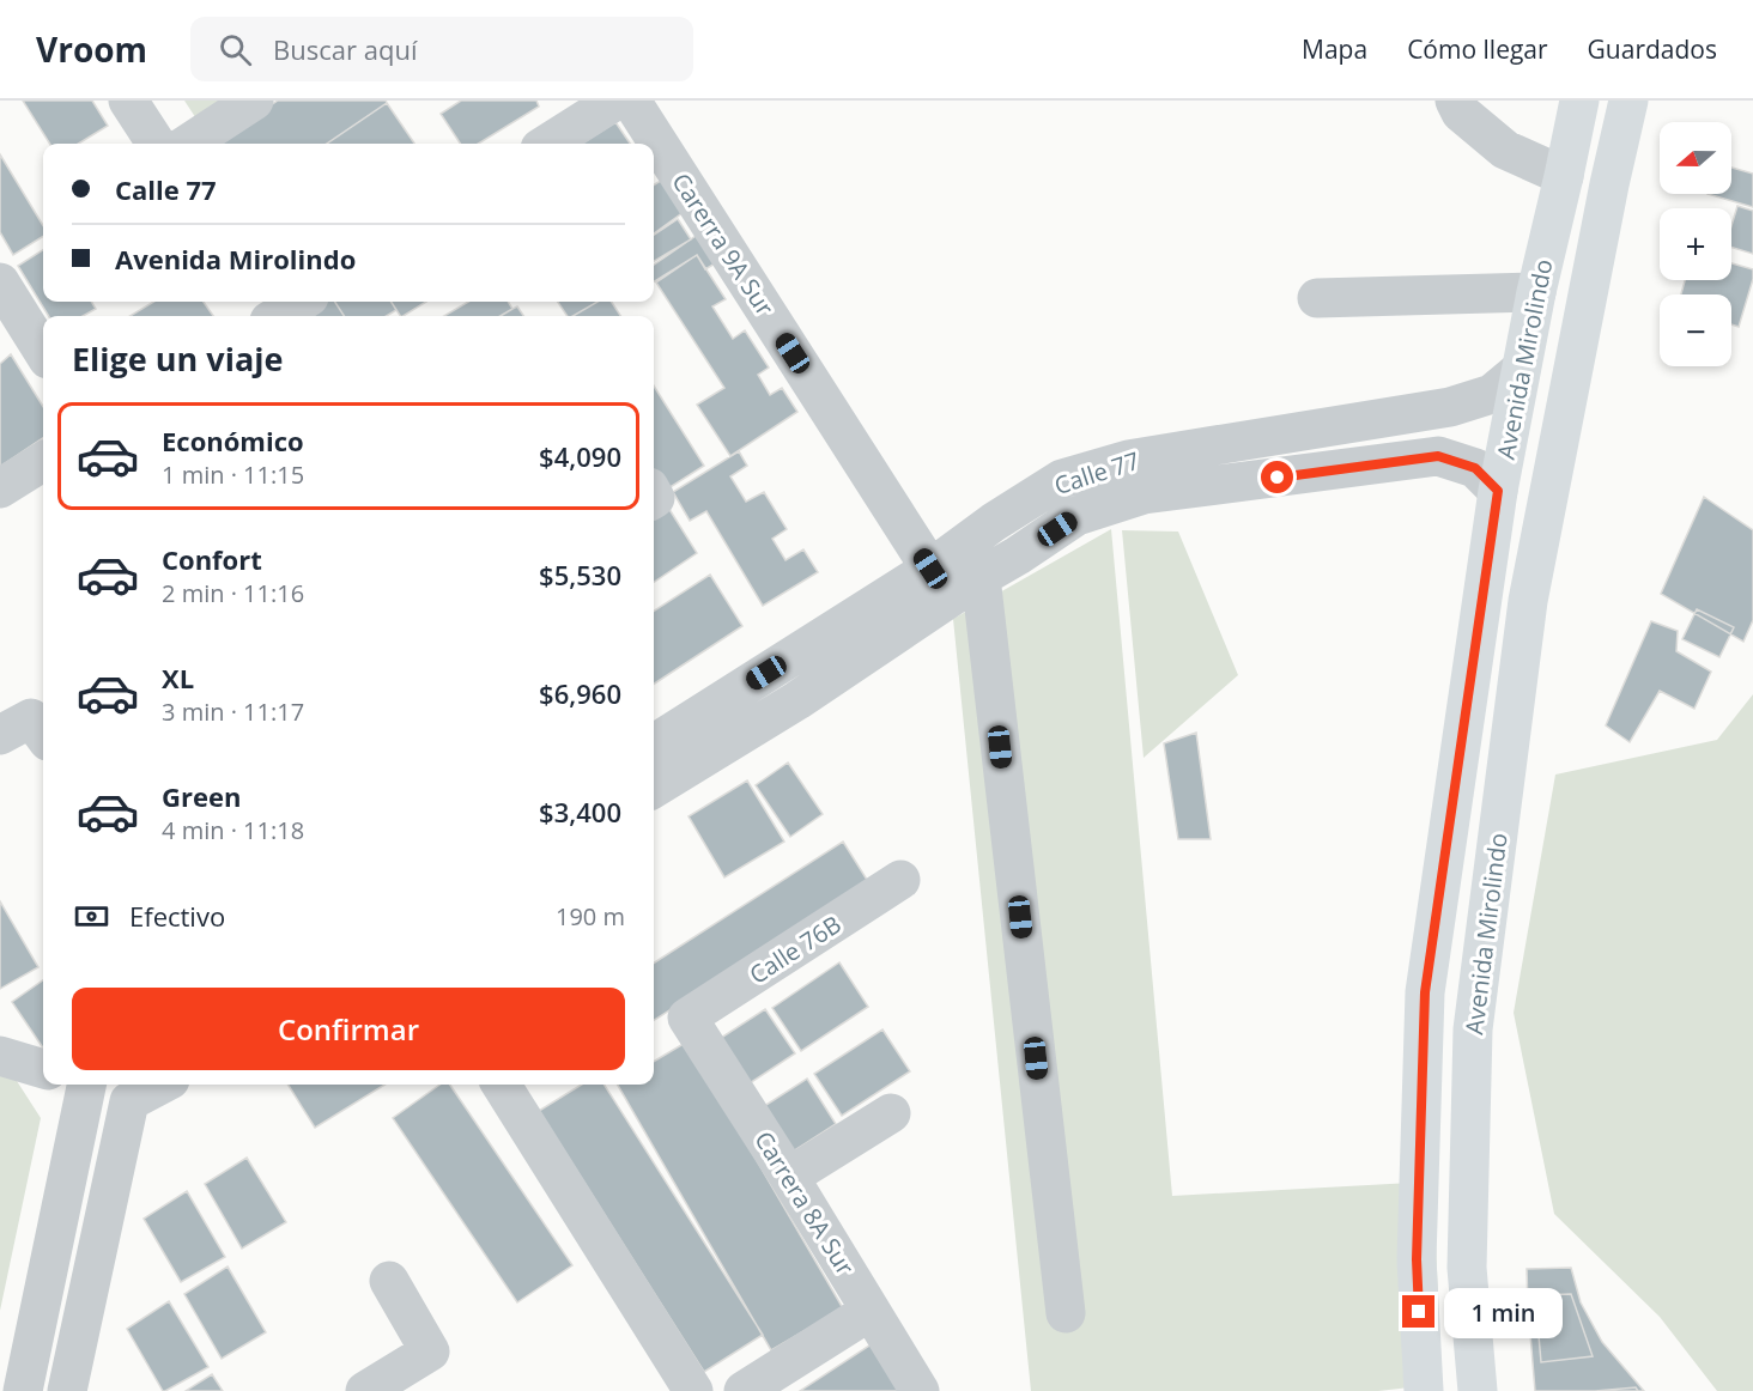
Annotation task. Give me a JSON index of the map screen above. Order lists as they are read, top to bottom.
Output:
{
  "streets": {
    "main road": ["Avenida Mirolindo"],
    "street": [
      "Carerra 9A Sur",
      "Calle 77",
      "Calle 76B",
      "Carrera 8A Sur"
    ]
  },
  "crossings": [
    ["Carerra 9A Sur", "Calle 77"],
    ["Avenida Mirolindo", "Calle 77"],
    ["Calle 76B", "Carrera 8A Sur"]
  ],
  "north": "left",
  "page": {
    "header": "Vroom",
    "search": "Buscar aquí",
    "nav": ["Mapa", "Cómo llegar", "Guardados"],
    "map_buttons": ["+", "−"],
    "banner": ["Calle 77", "Avenida Mirolindo"],
    "heading": "Elige un viaje",
    "list": [
      {
        "name": "Económico",
        "note": "1 min · 11:15",
        "value": "$4,090"
      },
      {
        "name": "Confort",
        "note": "2 min · 11:16",
        "value": "$5,530"
      },
      {
        "name": "XL",
        "note": "3 min · 11:17",
        "value": "$6,960"
      },
      {
        "name": "Green",
        "note": "4 min · 11:18",
        "value": "$3,400"
      }
    ],
    "pay": ["Efectivo", "190 m"],
    "buttons": "Confirmar",
    "bubble": "1 min"
  }
}
